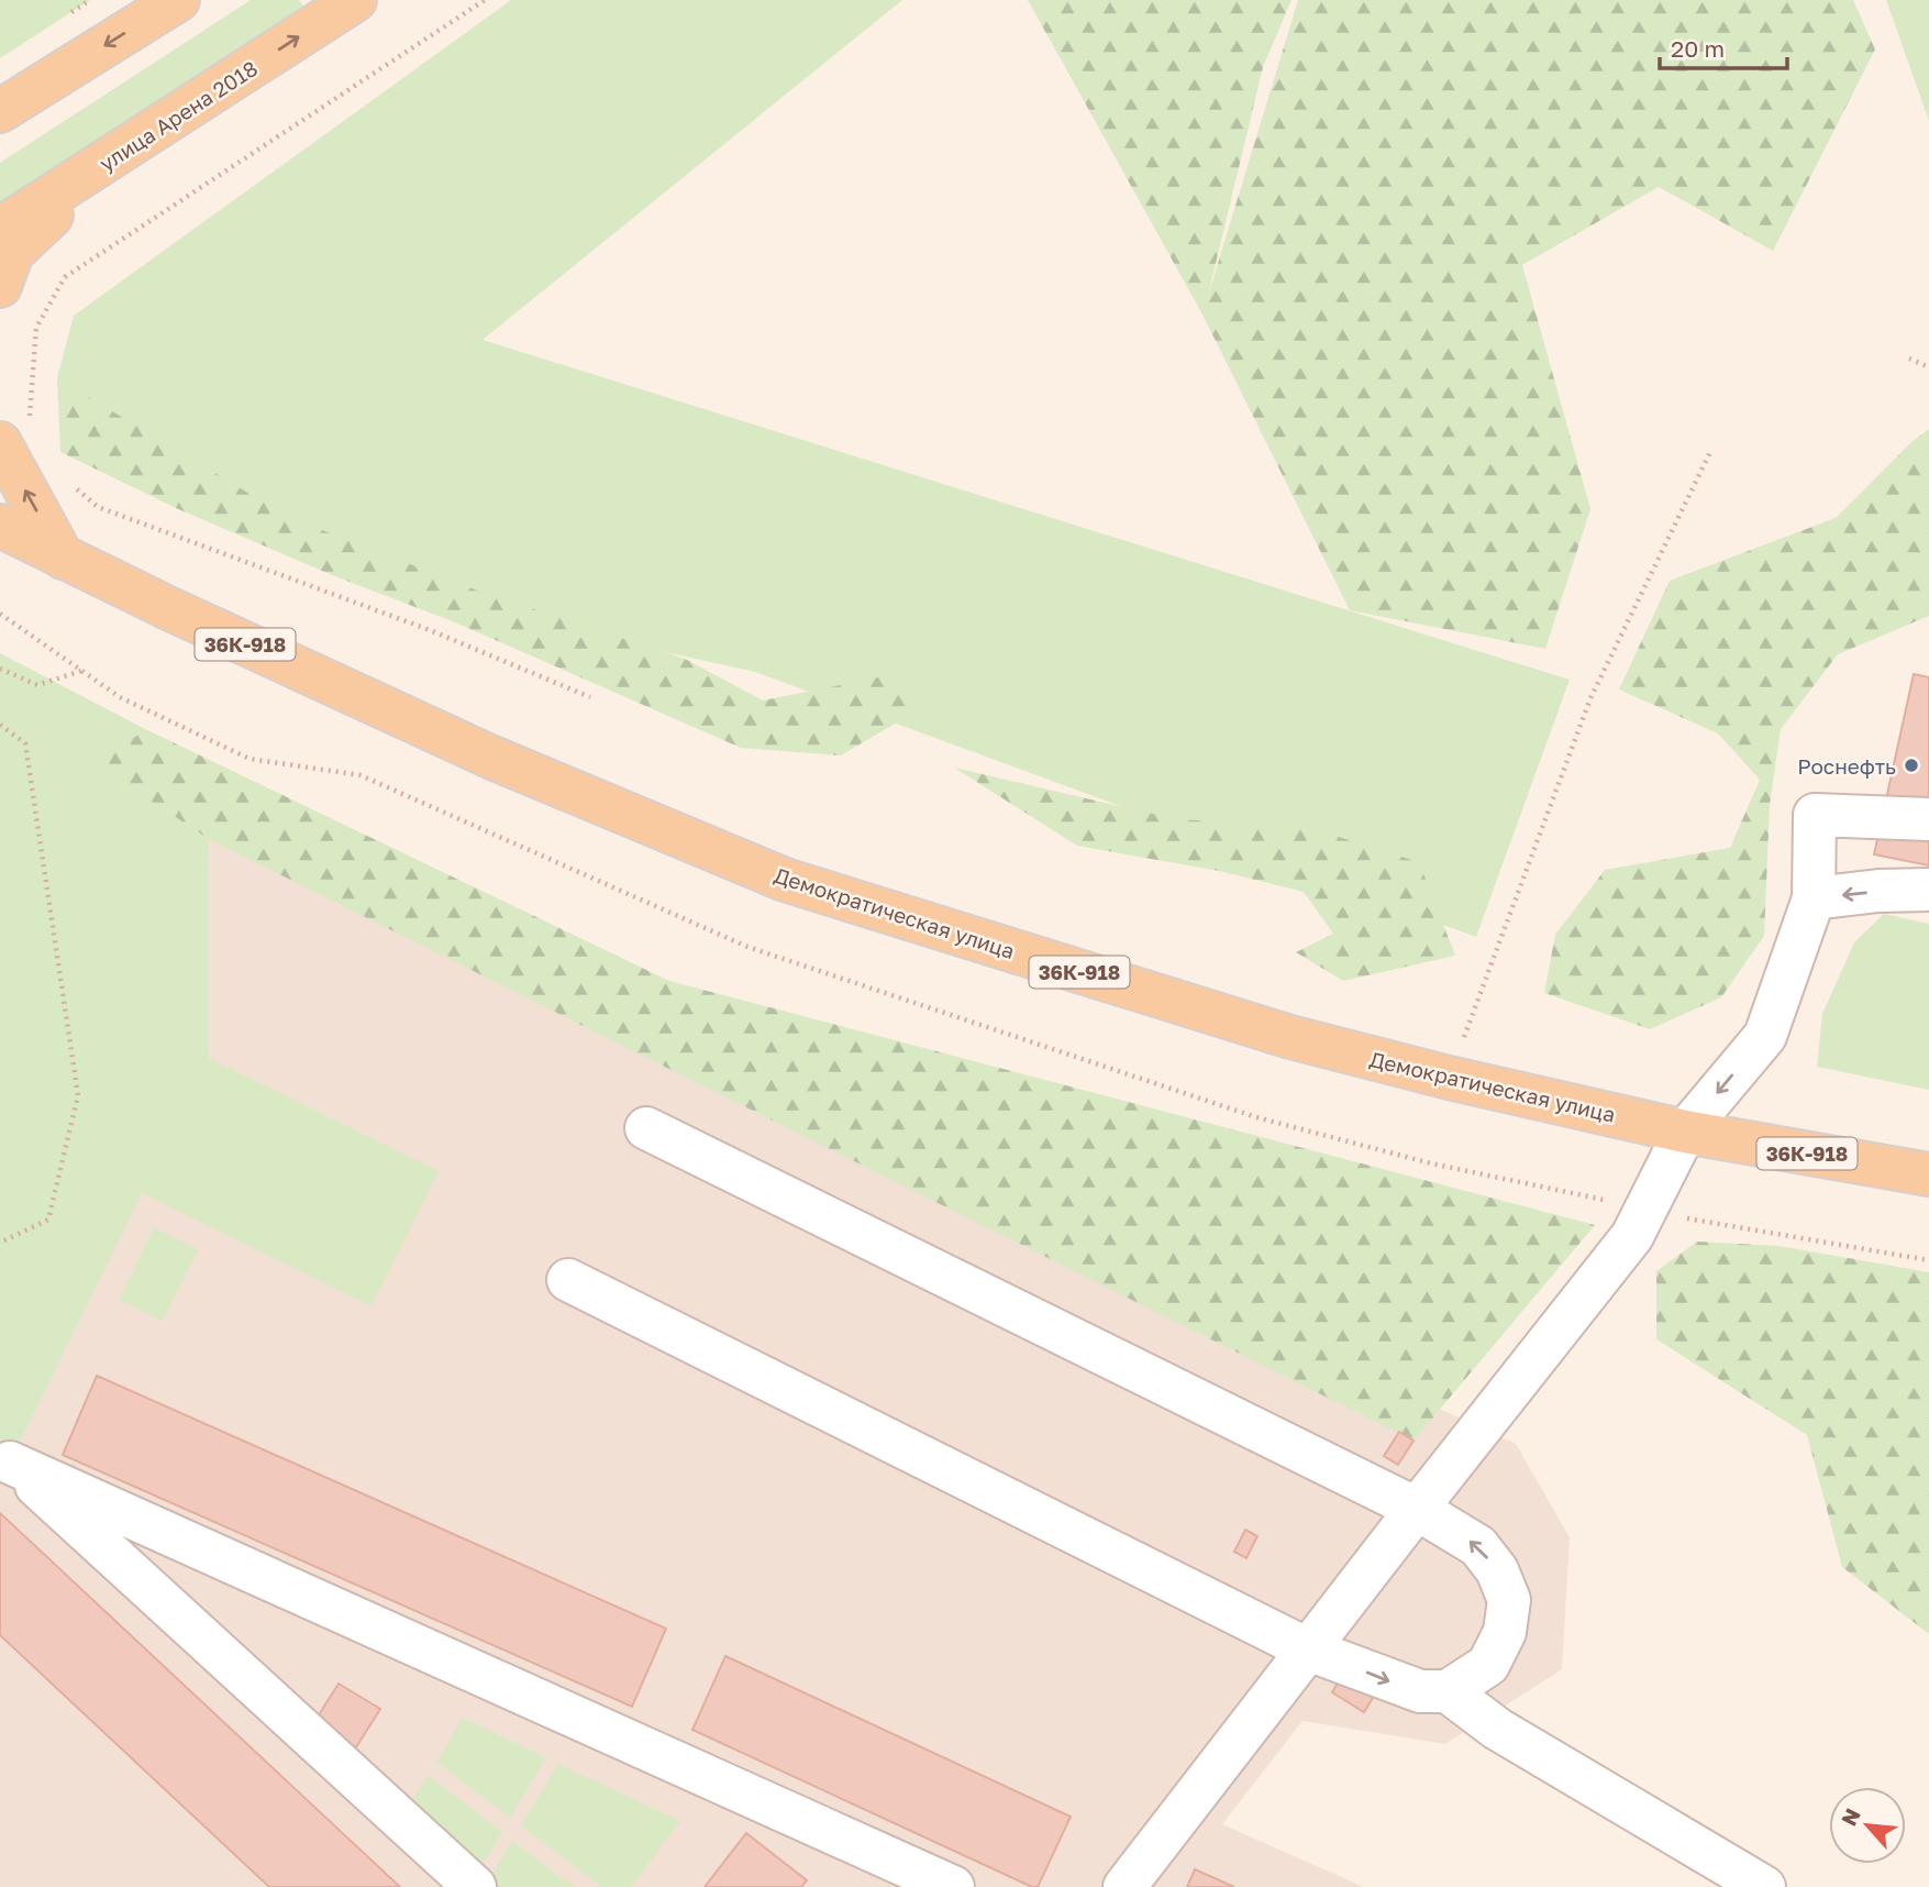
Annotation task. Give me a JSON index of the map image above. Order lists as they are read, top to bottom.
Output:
{
  "streets": {
    "main road": ["улица Арена 2018", "36К-918", "Демократическая улица"]
  },
  "places": ["Роснефть"],
  "scale_bar": "20 m",
  "north": "top left"
}
